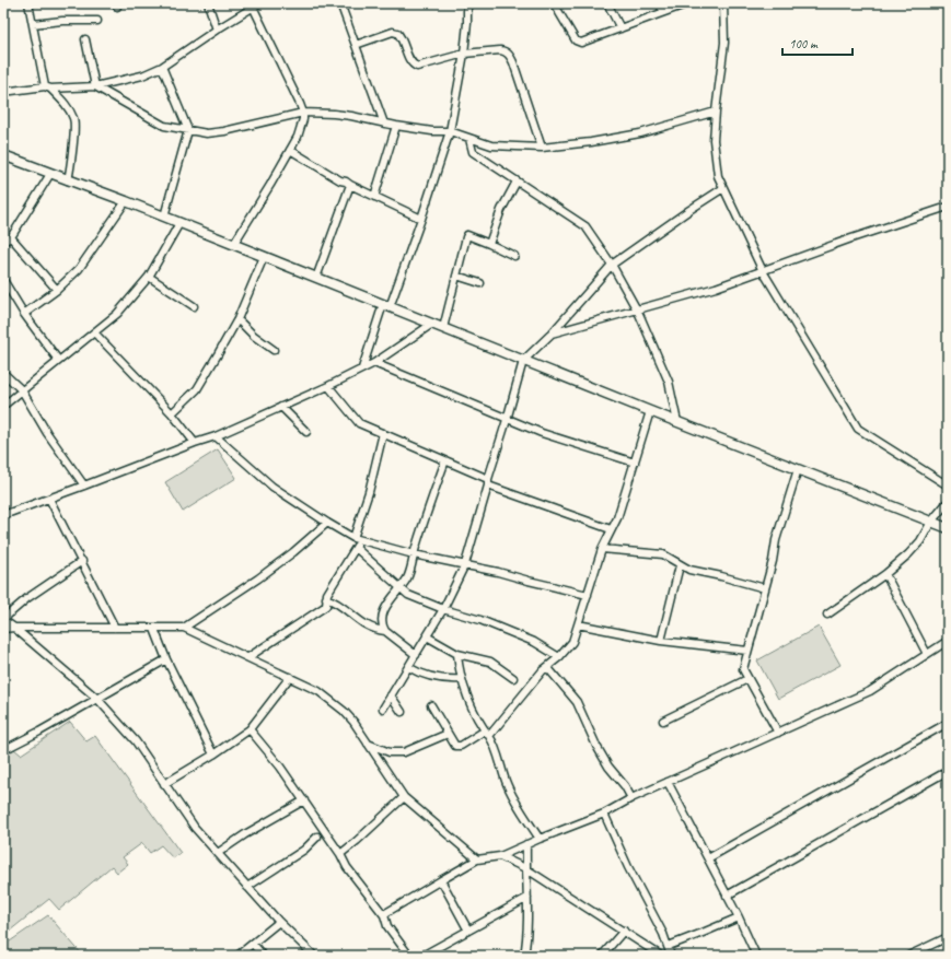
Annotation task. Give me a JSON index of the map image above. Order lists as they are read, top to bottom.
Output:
{
  "scale_bar": "100 m"
}
